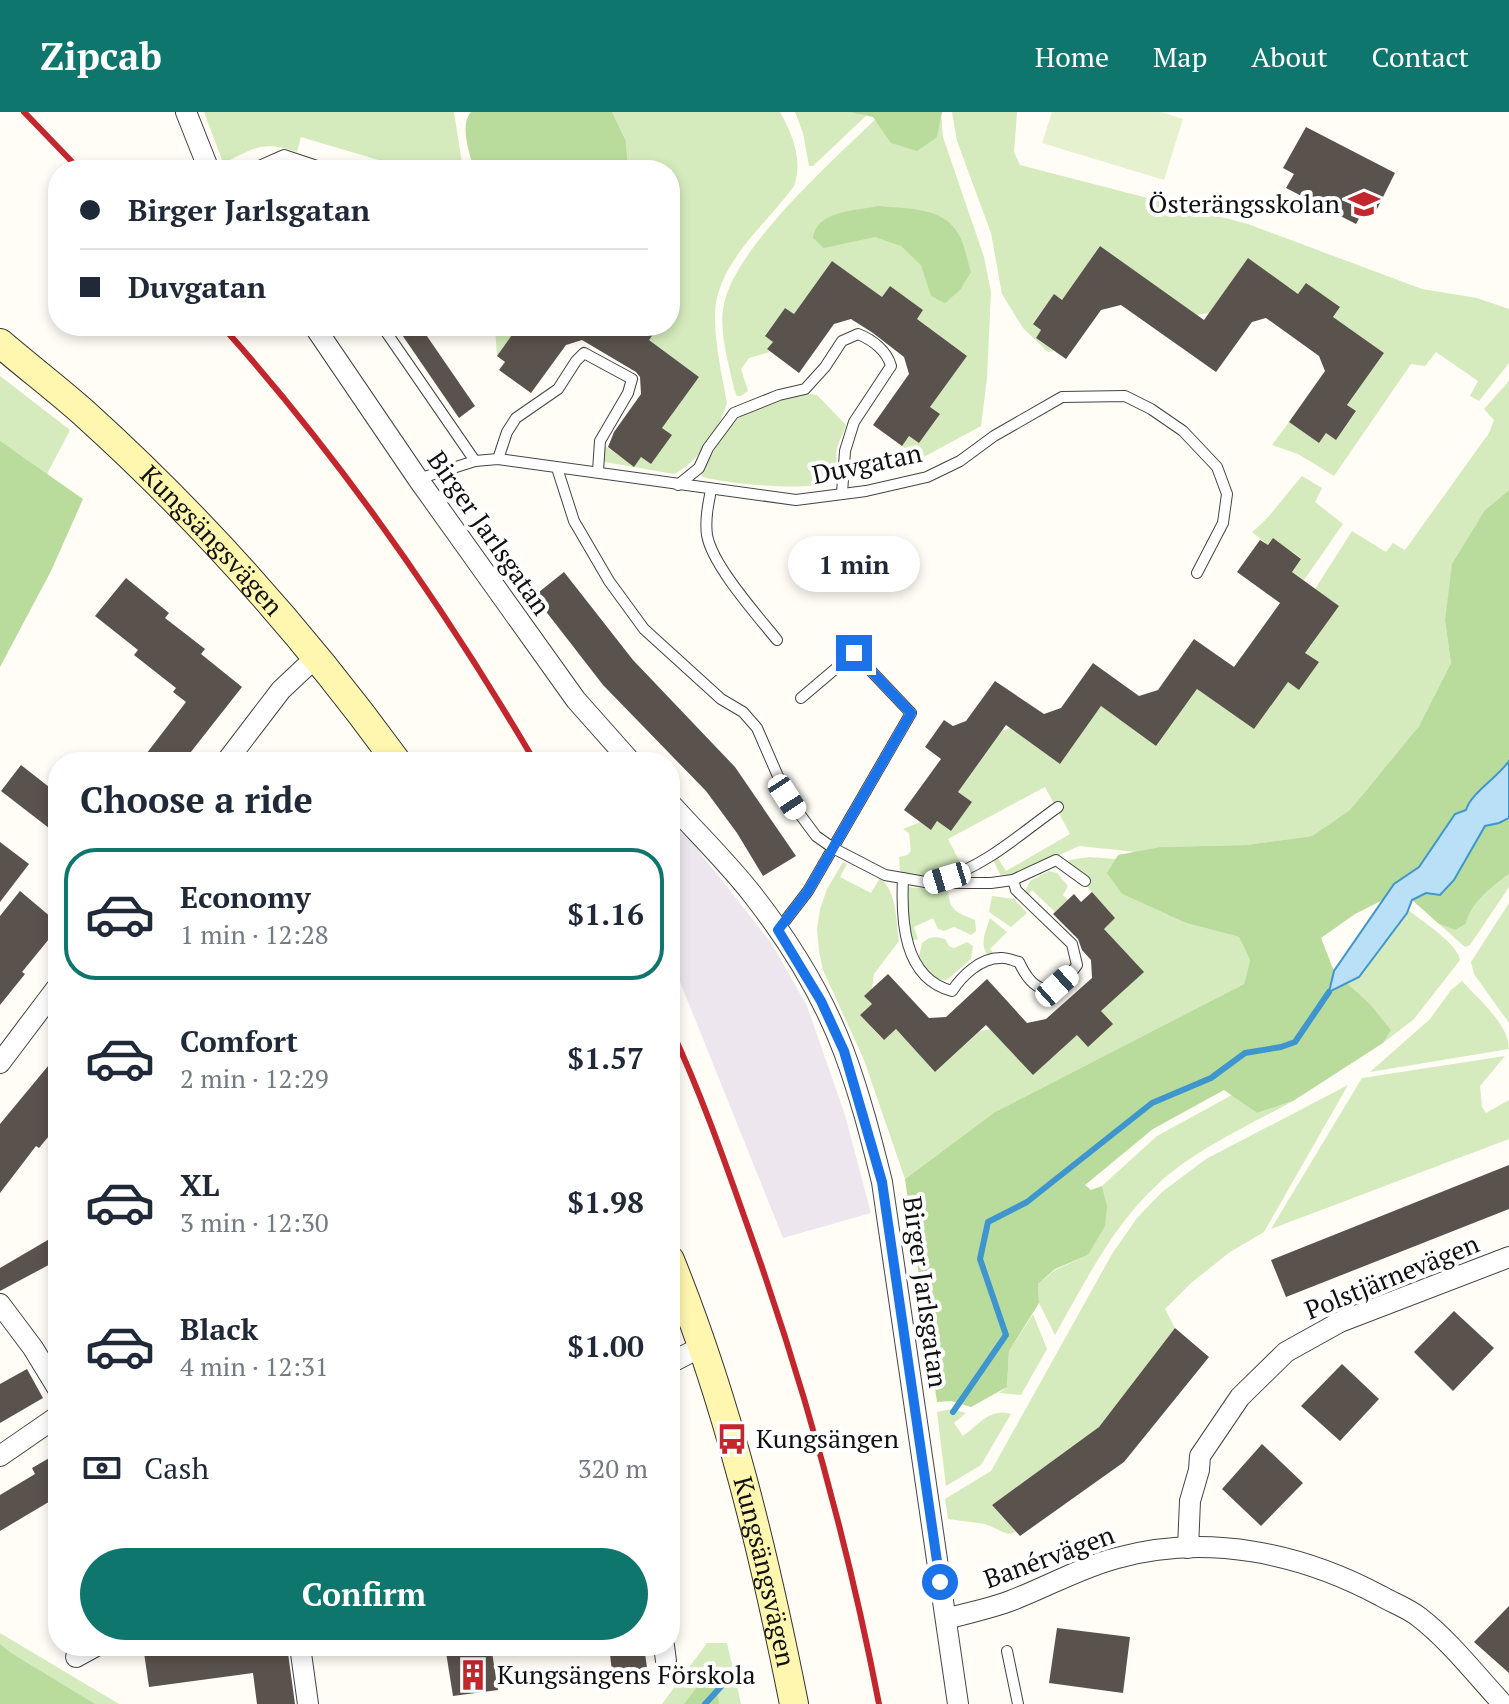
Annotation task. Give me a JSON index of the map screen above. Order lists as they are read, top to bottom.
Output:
{
  "streets": {
    "street": [
      "Birger Jarlsgatan",
      "Kungsängsvägen",
      "Polstjärnevägen",
      "Banérvägen"
    ],
    "lane": ["Duvgatan"]
  },
  "crossings": [
    ["Duvgatan", "Birger Jarlsgatan"],
    ["Birger Jarlsgatan", "Banérvägen"],
    ["Polstjärnevägen", "Banérvägen"]
  ],
  "places": {
    "school or university": ["Österängsskolan"],
    "bus stop": ["Kungsängen"],
    "building": ["Kungsängens Förskola"]
  },
  "page": {
    "header": "Zipcab",
    "nav": [
      "Home",
      "Map",
      "About",
      "Contact"
    ],
    "banner": ["Birger Jarlsgatan", "Duvgatan"],
    "bubble": "1 min",
    "heading": "Choose a ride",
    "list": [
      {
        "name": "Economy",
        "note": "1 min · 12:28",
        "value": "$1.16"
      },
      {
        "name": "Comfort",
        "note": "2 min · 12:29",
        "value": "$1.57"
      },
      {
        "name": "XL",
        "note": "3 min · 12:30",
        "value": "$1.98"
      },
      {
        "name": "Black",
        "note": "4 min · 12:31",
        "value": "$1.00"
      }
    ],
    "pay": ["Cash", "320 m"],
    "buttons": "Confirm"
  }
}
